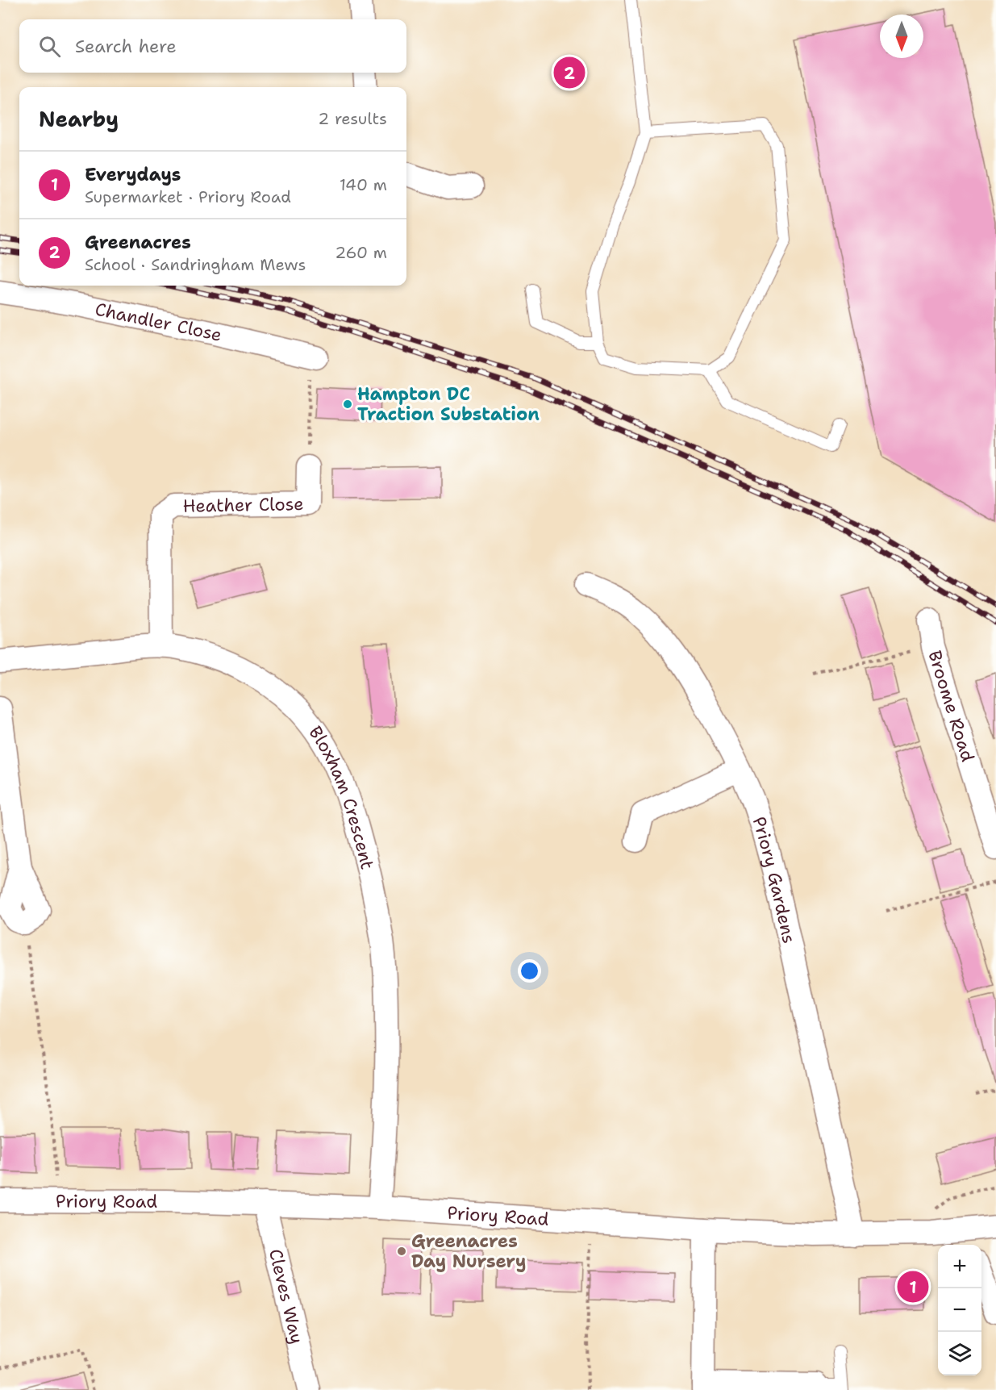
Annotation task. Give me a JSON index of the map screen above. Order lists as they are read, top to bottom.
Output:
{
  "streets": {
    "street": [
      "Chandler Close",
      "Heather Close",
      "Broome Road",
      "Bloxham Crescent",
      "Priory Gardens",
      "Priory Road",
      "Cleves Way"
    ]
  },
  "crossings": [
    ["Heather Close", "Bloxham Crescent"],
    ["Bloxham Crescent", "Priory Road"],
    ["Priory Gardens", "Priory Road"],
    ["Priory Road", "Cleves Way"]
  ],
  "places": ["Hampton DC Traction Substation", "Greenacres Day Nursery"],
  "north": "bottom",
  "page": {
    "search": "Search here",
    "pins": ["2", "1"],
    "heading": ["Nearby", "2 results"],
    "list": [
      {
        "mark": "1",
        "name": "Everydays",
        "note": "Supermarket · Priory Road",
        "value": "140 m"
      },
      {
        "mark": "2",
        "name": "Greenacres",
        "note": "School · Sandringham Mews",
        "value": "260 m"
      }
    ],
    "map_buttons": ["+", "−"]
  }
}
